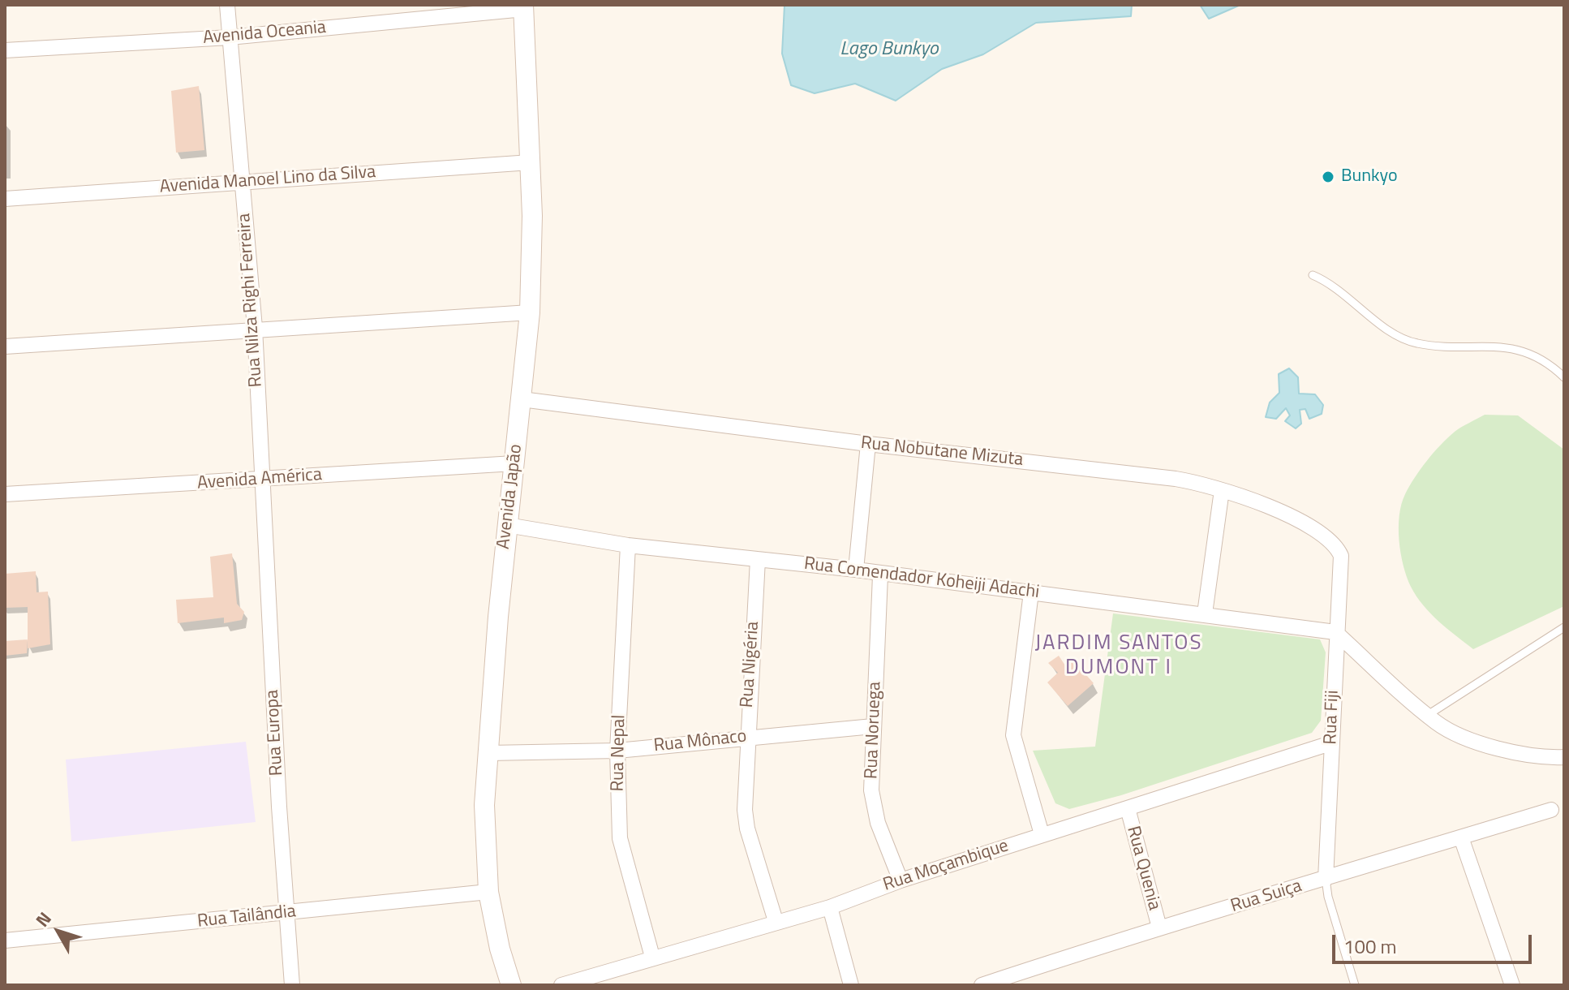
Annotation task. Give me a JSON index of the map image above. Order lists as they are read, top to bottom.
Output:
{
  "streets": {
    "main road": ["Avenida Japão"],
    "street": [
      "Avenida Oceania",
      "Avenida Manoel Lino da Silva",
      "Rua Nilza Righi Ferreira",
      "Rua Nobutane Mizuta",
      "Avenida América",
      "Rua Comendador Koheiji Adachi",
      "Rua Nigéria",
      "Rua Fiji",
      "Rua Noruega",
      "Rua Europa",
      "Rua Mônaco",
      "Rua Nepal",
      "Rua Moçambique",
      "Rua Quenia",
      "Rua Suiça",
      "Rua Tailândia"
    ]
  },
  "crossings": [
    ["Avenida Oceania", "Rua Nilza Righi Ferreira"],
    ["Avenida Oceania", "Avenida Japão"],
    ["Avenida Manoel Lino da Silva", "Rua Nilza Righi Ferreira"],
    ["Avenida Manoel Lino da Silva", "Avenida Japão"],
    ["Rua Nilza Righi Ferreira", "Avenida América"],
    ["Rua Nilza Righi Ferreira", "Rua Europa"],
    ["Rua Nobutane Mizuta", "Avenida Japão"],
    ["Rua Nobutane Mizuta", "Rua Fiji"],
    ["Avenida América", "Avenida Japão"],
    ["Avenida América", "Rua Europa"],
    ["Avenida Japão", "Rua Comendador Koheiji Adachi"],
    ["Avenida Japão", "Rua Mônaco"],
    ["Avenida Japão", "Rua Tailândia"],
    ["Rua Comendador Koheiji Adachi", "Rua Nigéria"],
    ["Rua Comendador Koheiji Adachi", "Rua Fiji"],
    ["Rua Comendador Koheiji Adachi", "Rua Noruega"],
    ["Rua Comendador Koheiji Adachi", "Rua Nepal"],
    ["Rua Nigéria", "Rua Mônaco"],
    ["Rua Nigéria", "Rua Moçambique"],
    ["Rua Fiji", "Rua Moçambique"],
    ["Rua Fiji", "Rua Suiça"],
    ["Rua Noruega", "Rua Mônaco"],
    ["Rua Noruega", "Rua Moçambique"],
    ["Rua Europa", "Rua Tailândia"],
    ["Rua Mônaco", "Rua Nepal"],
    ["Rua Nepal", "Rua Moçambique"],
    ["Rua Moçambique", "Rua Quenia"],
    ["Rua Quenia", "Rua Suiça"]
  ],
  "districts": ["JARDIM SANTOS DUMONT I"],
  "water": ["Lago Bunkyo"],
  "places": ["Bunkyo"],
  "scale_bar": "100 m",
  "north": "top left"
}
